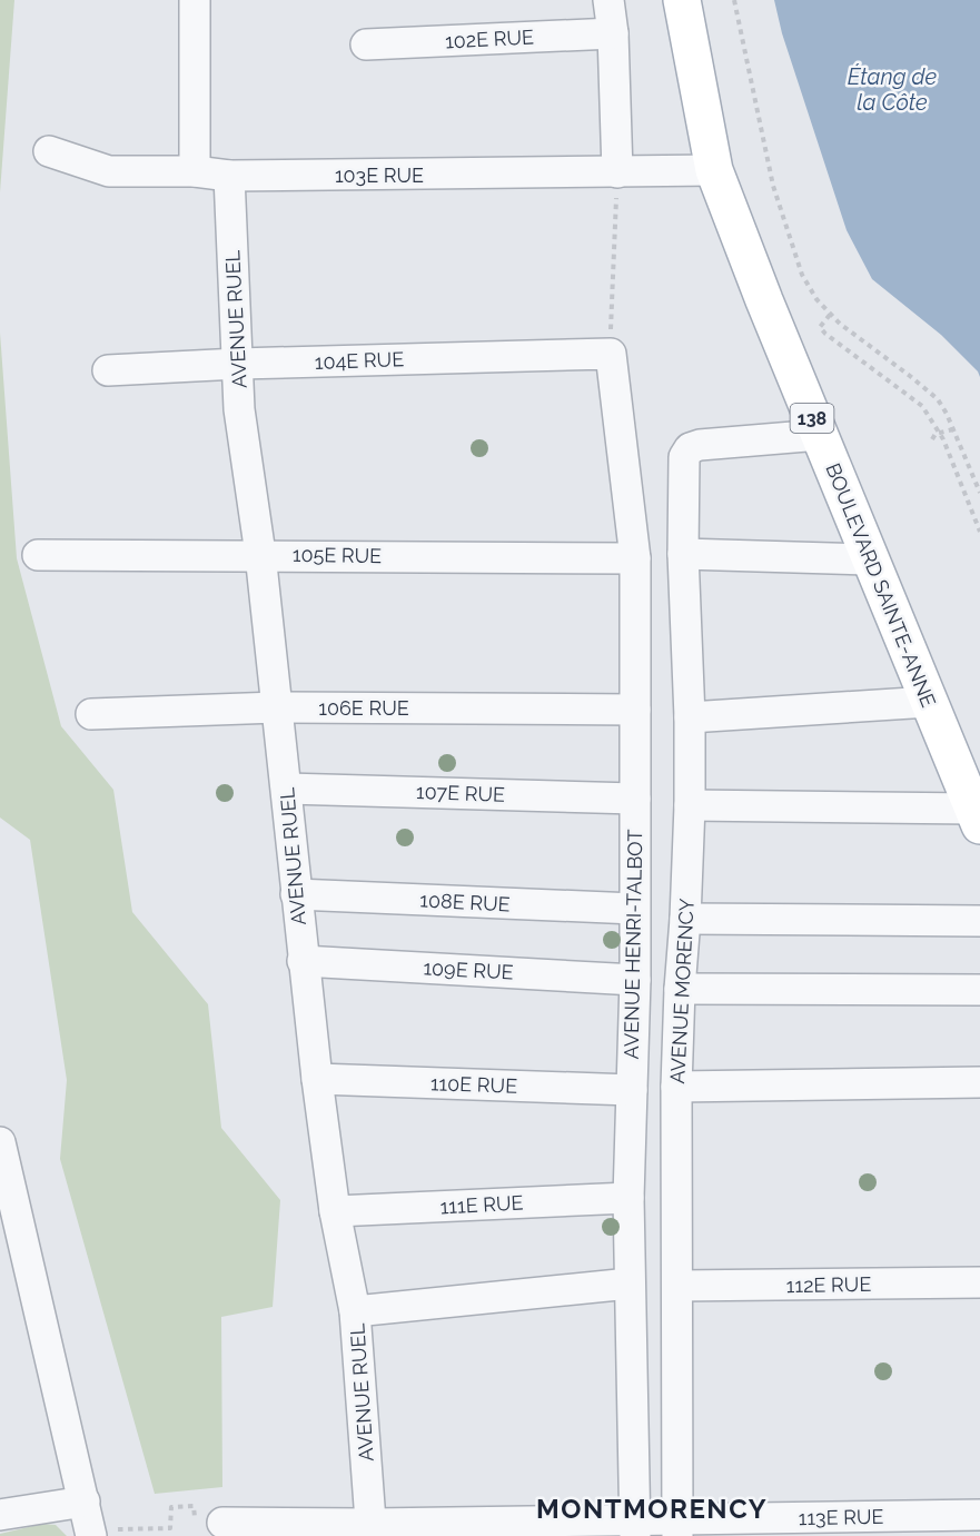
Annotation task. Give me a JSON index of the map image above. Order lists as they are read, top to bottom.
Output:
{
  "streets": {
    "main road": ["138", "BOULEVARD SAINTE-ANNE"],
    "street": [
      "102E RUE",
      "103E RUE",
      "AVENUE RUEL",
      "104E RUE",
      "105E RUE",
      "106E RUE",
      "107E RUE",
      "108E RUE",
      "AVENUE HENRI-TALBOT",
      "109E RUE",
      "AVENUE MORENCY",
      "110E RUE",
      "111E RUE",
      "112E RUE",
      "113E RUE"
    ]
  },
  "crossings": [
    ["103E RUE", "AVENUE RUEL"],
    ["103E RUE", "BOULEVARD SAINTE-ANNE"],
    ["AVENUE RUEL", "104E RUE"],
    ["AVENUE RUEL", "105E RUE"],
    ["AVENUE RUEL", "106E RUE"],
    ["AVENUE RUEL", "107E RUE"],
    ["AVENUE RUEL", "108E RUE"],
    ["AVENUE RUEL", "109E RUE"],
    ["AVENUE RUEL", "110E RUE"],
    ["AVENUE RUEL", "111E RUE"],
    ["AVENUE RUEL", "113E RUE"],
    ["104E RUE", "AVENUE HENRI-TALBOT"],
    ["105E RUE", "AVENUE HENRI-TALBOT"],
    ["BOULEVARD SAINTE-ANNE", "AVENUE MORENCY"],
    ["106E RUE", "AVENUE HENRI-TALBOT"],
    ["107E RUE", "AVENUE HENRI-TALBOT"],
    ["108E RUE", "AVENUE HENRI-TALBOT"],
    ["AVENUE HENRI-TALBOT", "109E RUE"],
    ["AVENUE HENRI-TALBOT", "110E RUE"],
    ["AVENUE HENRI-TALBOT", "111E RUE"],
    ["AVENUE HENRI-TALBOT", "113E RUE"],
    ["AVENUE MORENCY", "112E RUE"],
    ["AVENUE MORENCY", "113E RUE"]
  ],
  "districts": ["MONTMORENCY"],
  "water": ["Étang de la Côte"]
}
